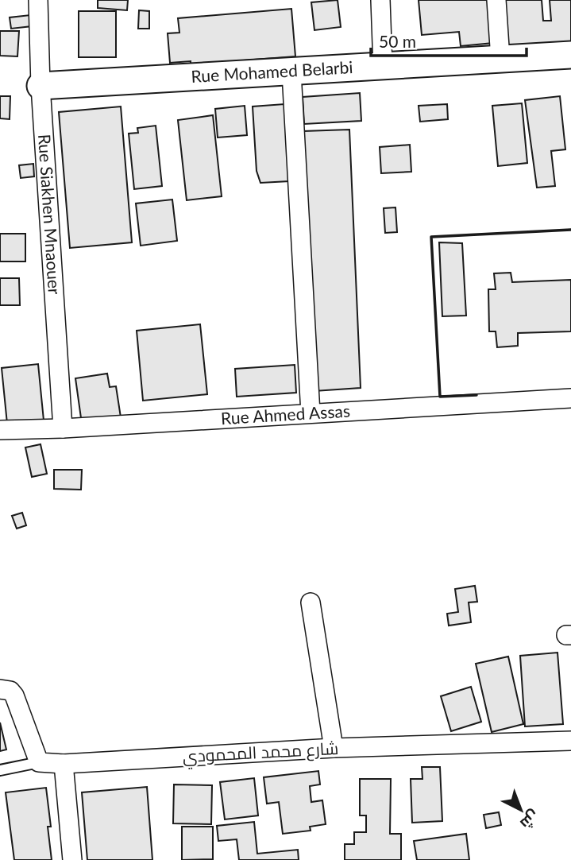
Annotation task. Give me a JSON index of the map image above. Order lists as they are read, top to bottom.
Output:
{
  "streets": {
    "street": [
      "Rue Mohamed Belarbi",
      "Rue Siakhen Mnaouer",
      "Rue Ahmed Assas",
      "شارع محمد المحمودي"
    ]
  },
  "crossings": [
    ["Rue Mohamed Belarbi", "Rue Siakhen Mnaouer"],
    ["Rue Siakhen Mnaouer", "Rue Ahmed Assas"]
  ],
  "scale_bar": "50 m",
  "north": "bottom right"
}
